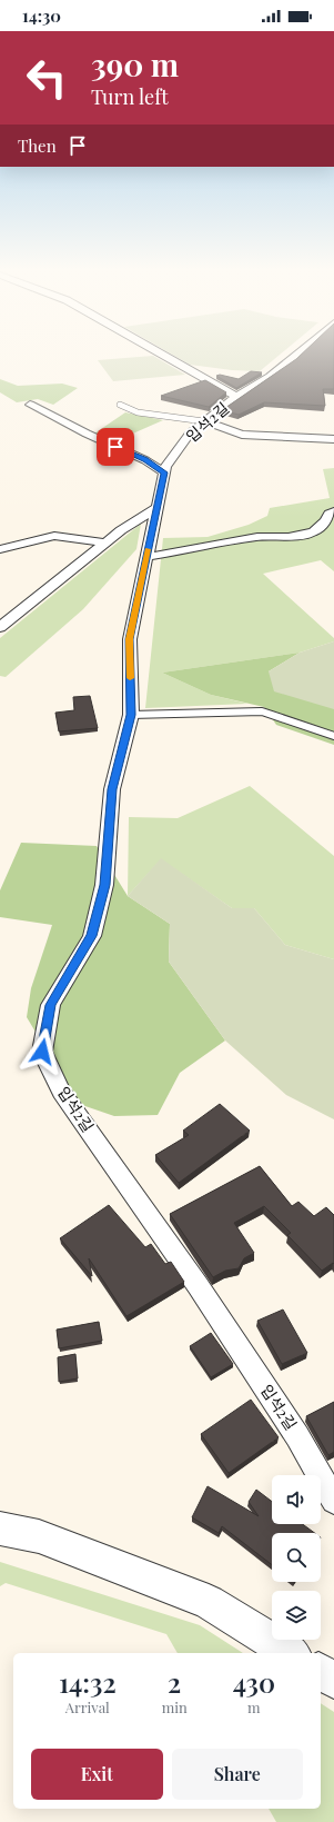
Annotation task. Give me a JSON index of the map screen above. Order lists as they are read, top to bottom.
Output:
{
  "streets": {
    "street": ["입석2길"]
  },
  "page": {
    "status": "14:30",
    "turn": ["390 m", "Turn left"],
    "then": "Then",
    "eta": [
      "14:32",
      "Arrival",
      "2",
      "min",
      "430",
      "m"
    ],
    "buttons": ["Exit", "Share"]
  }
}
